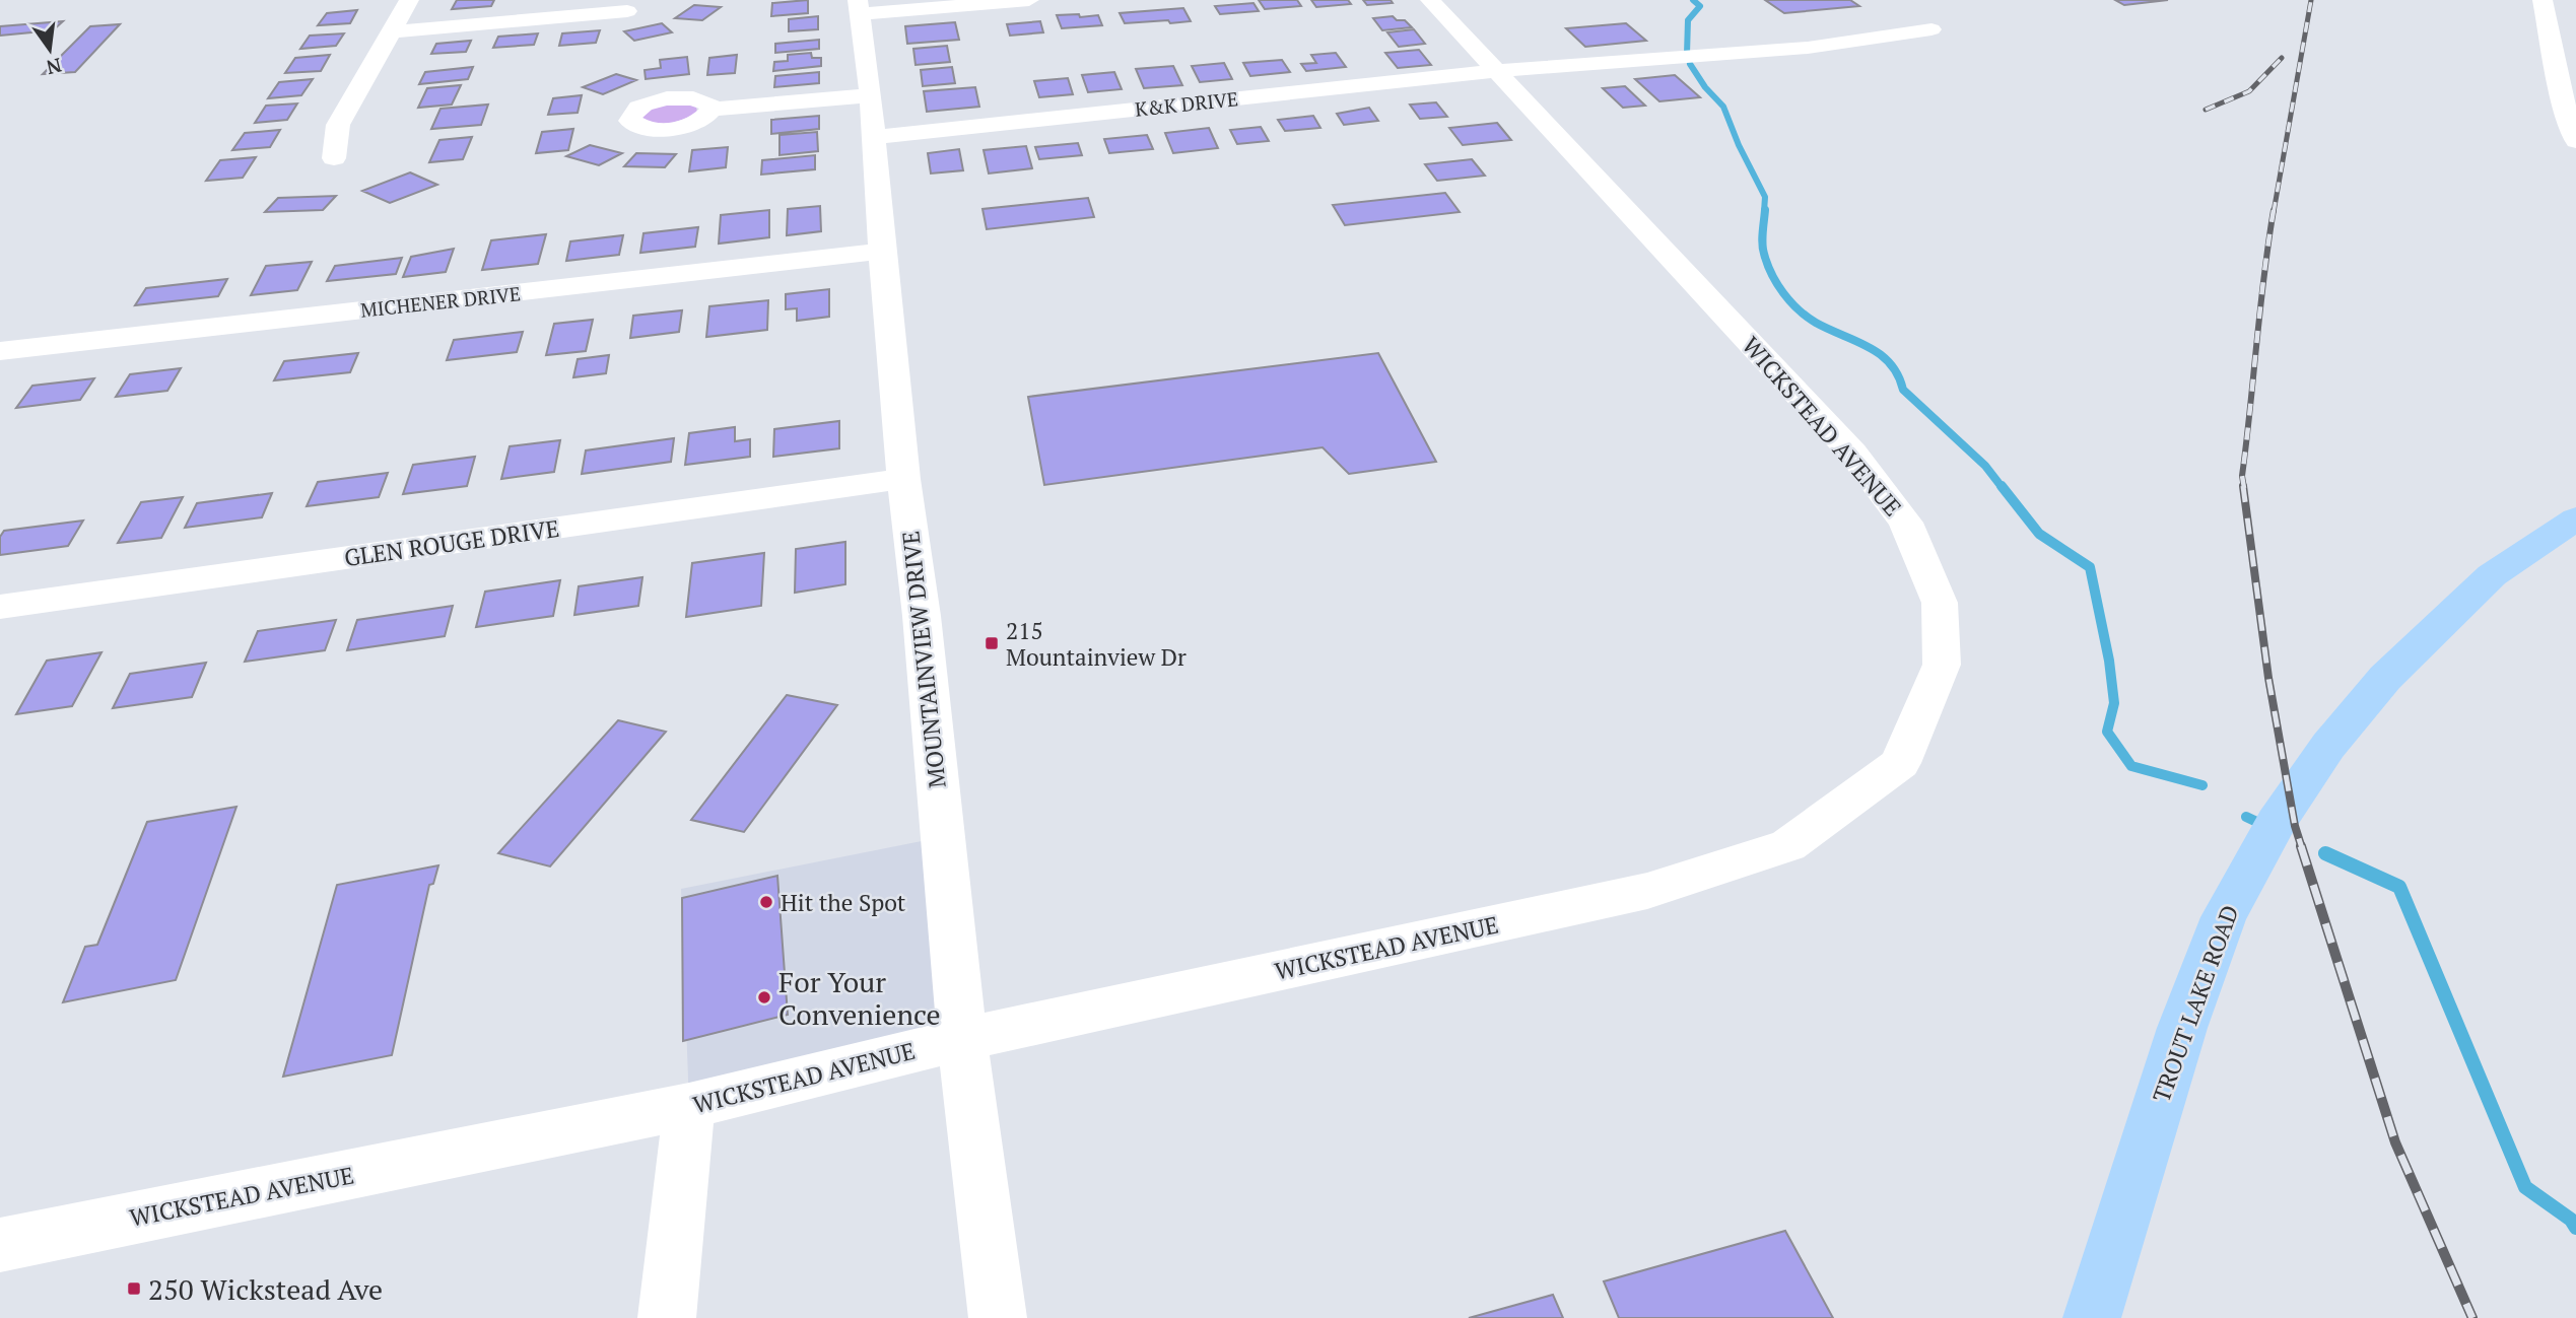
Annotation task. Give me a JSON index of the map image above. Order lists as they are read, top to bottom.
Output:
{
  "streets": {
    "main road": ["TROUT LAKE ROAD"],
    "street": [
      "K&K DRIVE",
      "MICHENER DRIVE",
      "WICKSTEAD AVENUE",
      "GLEN ROUGE DRIVE",
      "MOUNTAINVIEW DRIVE"
    ]
  },
  "crossings": [
    ["K&K DRIVE", "WICKSTEAD AVENUE"],
    ["K&K DRIVE", "MOUNTAINVIEW DRIVE"],
    ["MICHENER DRIVE", "MOUNTAINVIEW DRIVE"],
    ["WICKSTEAD AVENUE", "MOUNTAINVIEW DRIVE"],
    ["GLEN ROUGE DRIVE", "MOUNTAINVIEW DRIVE"]
  ],
  "places": {
    "transit": ["215 Mountainview Dr", "250 Wickstead Ave"],
    "other": ["Hit the Spot", "For Your Convenience"]
  },
  "north": "bottom"
}
